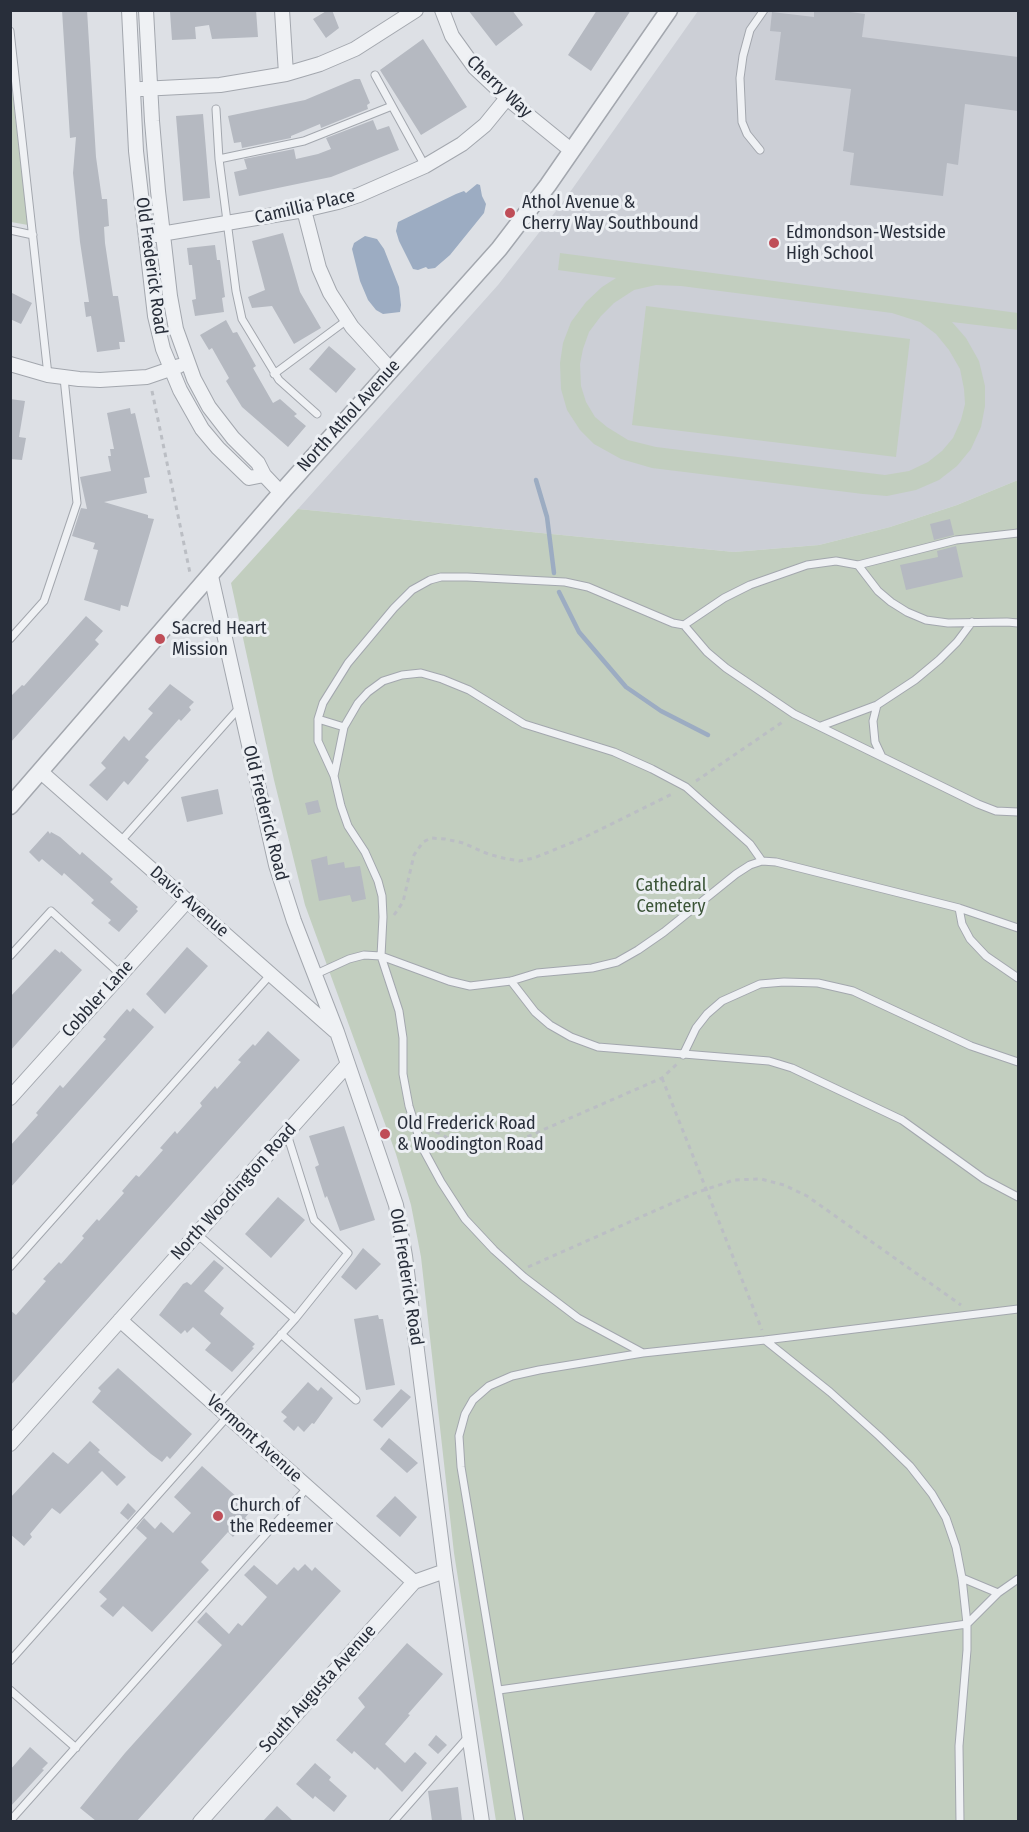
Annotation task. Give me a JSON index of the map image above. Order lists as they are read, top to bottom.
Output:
{
  "streets": {
    "street": [
      "Cherry Way",
      "Camillia Place",
      "Old Frederick Road",
      "North Athol Avenue",
      "Davis Avenue",
      "Cobbler Lane",
      "North Woodington Road",
      "Vermont Avenue",
      "South Augusta Avenue"
    ]
  },
  "crossings": [
    ["Cherry Way", "Camillia Place"],
    ["Cherry Way", "North Athol Avenue"],
    ["Camillia Place", "Old Frederick Road"],
    ["Old Frederick Road", "North Athol Avenue"],
    ["Old Frederick Road", "Davis Avenue"],
    ["Old Frederick Road", "North Woodington Road"],
    ["Old Frederick Road", "South Augusta Avenue"],
    ["North Athol Avenue", "Davis Avenue"],
    ["Davis Avenue", "Cobbler Lane"],
    ["North Woodington Road", "Vermont Avenue"],
    ["Vermont Avenue", "South Augusta Avenue"]
  ],
  "parks": ["Cathedral Cemetery"],
  "places": [
    "Athol Avenue & Cherry Way Southbound",
    "Edmondson-Westside High School",
    "Sacred Heart Mission",
    "Old Frederick Road & Woodington Road",
    "Church of the Redeemer"
  ]
}
